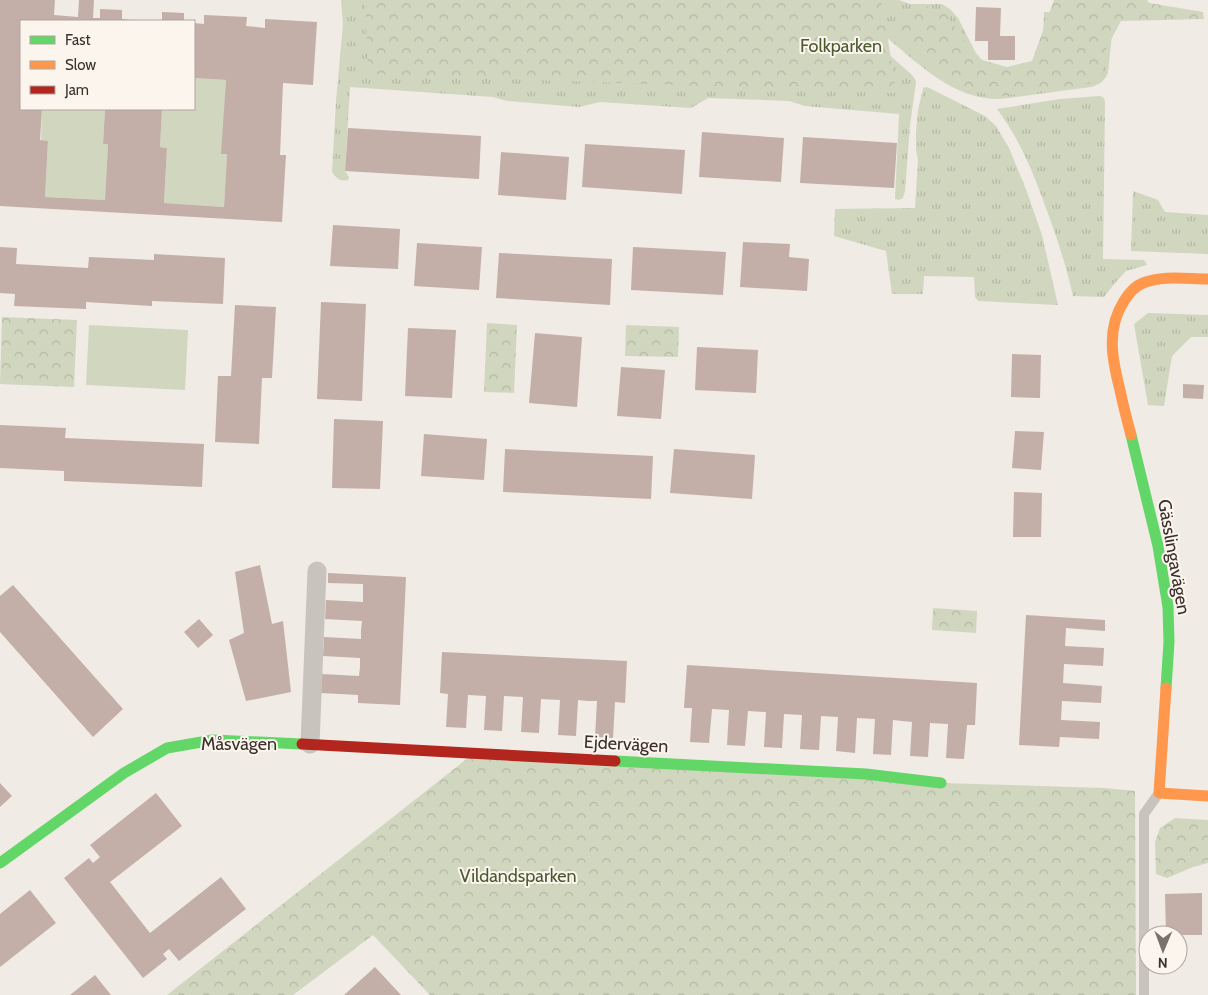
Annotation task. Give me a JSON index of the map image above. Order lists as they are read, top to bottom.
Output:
{
  "streets": {
    "street": ["Gässlingavägen", "Måsvägen", "Ejdervägen"]
  },
  "crossings": [
    ["Måsvägen", "Ejdervägen"]
  ],
  "parks": ["Folkparken", "Vildandsparken"],
  "legend": ["Fast", "Slow", "Jam"],
  "north": "bottom"
}
